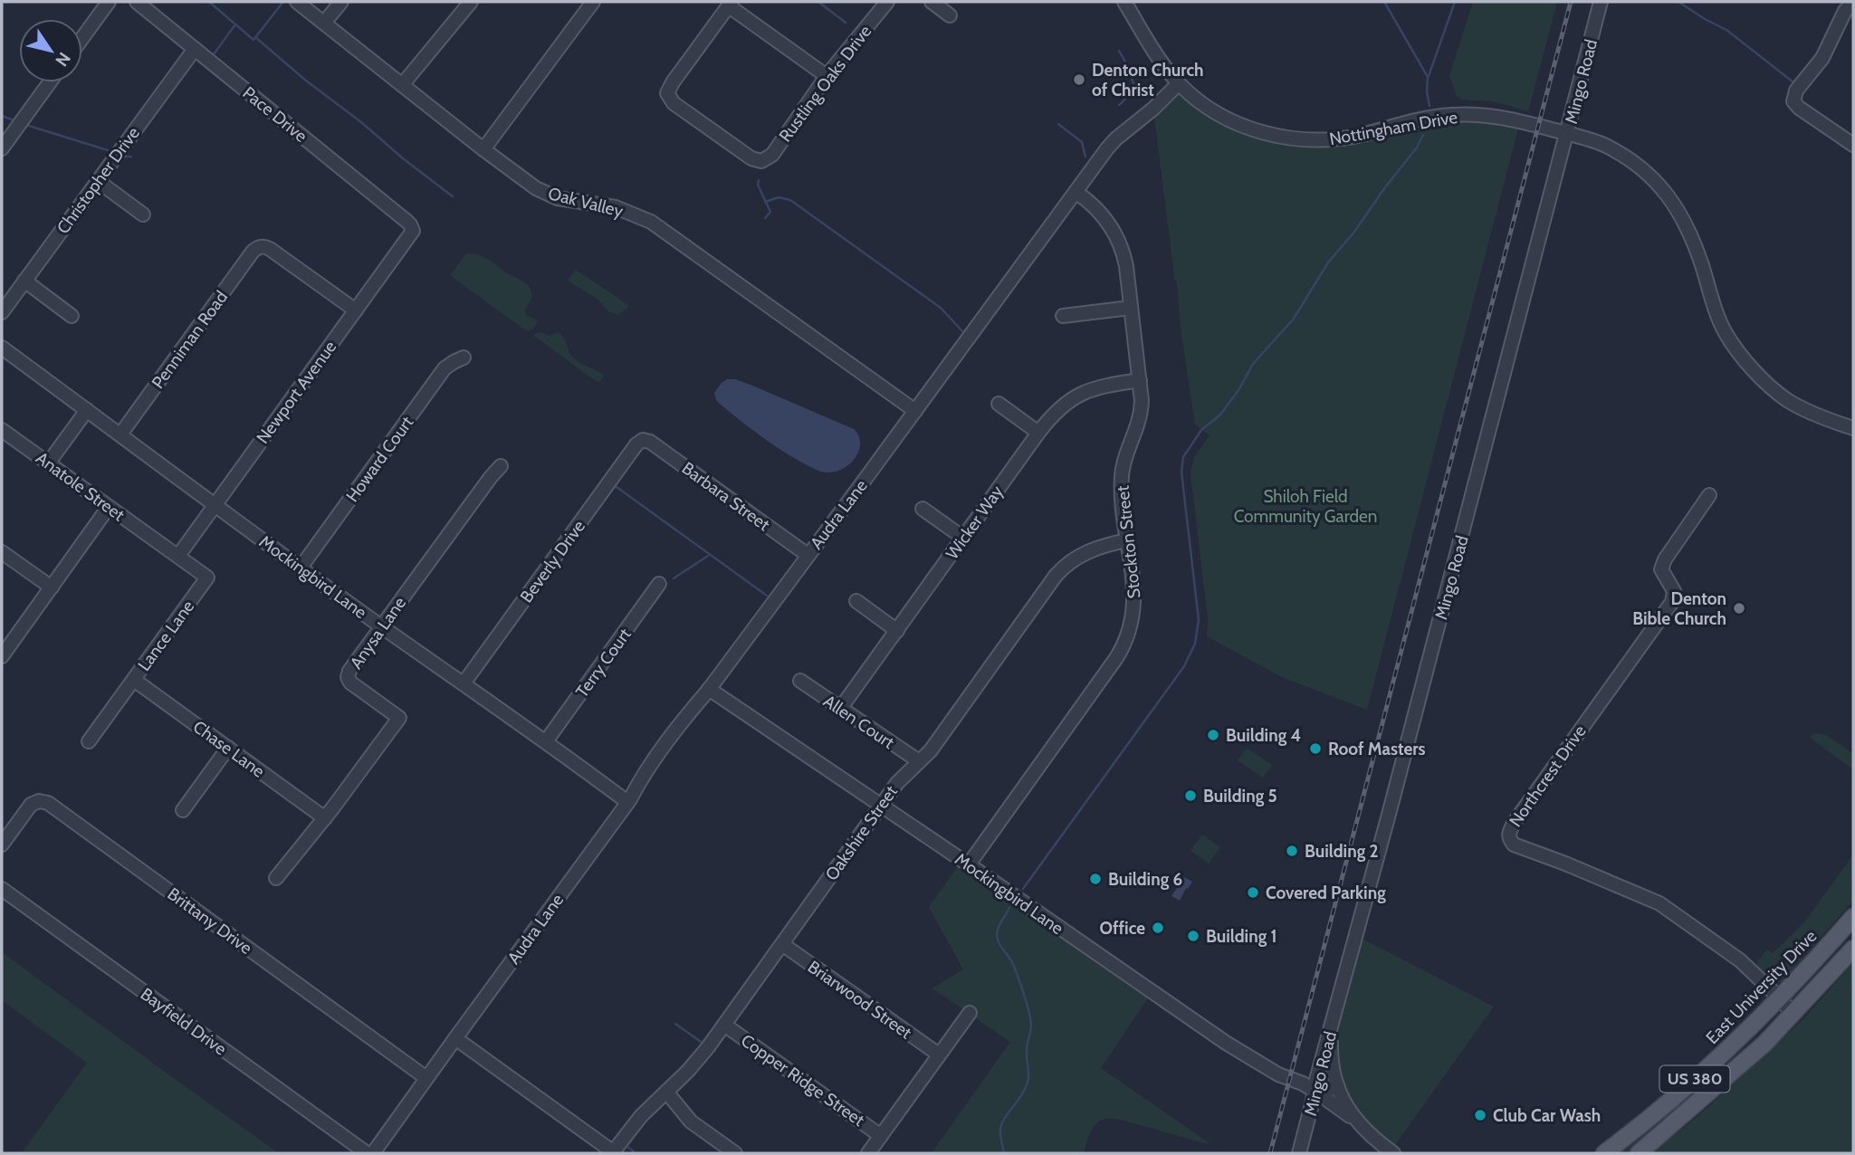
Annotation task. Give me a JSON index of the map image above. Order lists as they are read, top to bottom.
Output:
{
  "streets": {
    "main road": ["East University Drive", "US 380"],
    "street": [
      "Mingo Road",
      "Rustling Oaks Drive",
      "Pace Drive",
      "Nottingham Drive",
      "Christopher Drive",
      "Oak Valley",
      "Penniman Road",
      "Newport Avenue",
      "Howard Court",
      "Anatole Street",
      "Barbara Street",
      "Audra Lane",
      "Wicker Way",
      "Stockton Street",
      "Beverly Drive",
      "Mockingbird Lane",
      "Anysa Lane",
      "Lance Lane",
      "Terry Court",
      "Allen Court",
      "Chase Lane",
      "Northcrest Drive",
      "Oakshire Street",
      "Brittany Drive",
      "Briarwood Street",
      "Bayfield Drive",
      "Copper Ridge Street"
    ]
  },
  "crossings": [
    ["Mingo Road", "Nottingham Drive"],
    ["Mingo Road", "Mockingbird Lane"],
    ["Pace Drive", "Christopher Drive"],
    ["Pace Drive", "Newport Avenue"],
    ["Nottingham Drive", "Audra Lane"],
    ["Oak Valley", "Audra Lane"],
    ["Penniman Road", "Newport Avenue"],
    ["Penniman Road", "Mockingbird Lane"],
    ["Newport Avenue", "Mockingbird Lane"],
    ["Newport Avenue", "Lance Lane"],
    ["Howard Court", "Mockingbird Lane"],
    ["Anatole Street", "Lance Lane"],
    ["Barbara Street", "Audra Lane"],
    ["Barbara Street", "Beverly Drive"],
    ["Audra Lane", "Stockton Street"],
    ["Audra Lane", "Mockingbird Lane"],
    ["Audra Lane", "Brittany Drive"],
    ["Wicker Way", "Stockton Street"],
    ["Wicker Way", "Allen Court"],
    ["Stockton Street", "Mockingbird Lane"],
    ["Stockton Street", "Oakshire Street"],
    ["Beverly Drive", "Mockingbird Lane"],
    ["Mockingbird Lane", "Anysa Lane"],
    ["Mockingbird Lane", "Terry Court"],
    ["Mockingbird Lane", "Oakshire Street"],
    ["Anysa Lane", "Chase Lane"],
    ["Lance Lane", "Chase Lane"],
    ["Allen Court", "Oakshire Street"],
    ["Northcrest Drive", "East University Drive"],
    ["Northcrest Drive", "US 380"],
    ["Oakshire Street", "Briarwood Street"],
    ["Oakshire Street", "Copper Ridge Street"]
  ],
  "parks": ["Shiloh Field Community Garden"],
  "places": [
    "Denton Church of Christ",
    "Denton Bible Church",
    "Building 4",
    "Roof Masters",
    "Building 5",
    "Building 2",
    "Building 6",
    "Covered Parking",
    "Office",
    "Building 1",
    "Club Car Wash"
  ],
  "north": "bottom right"
}
